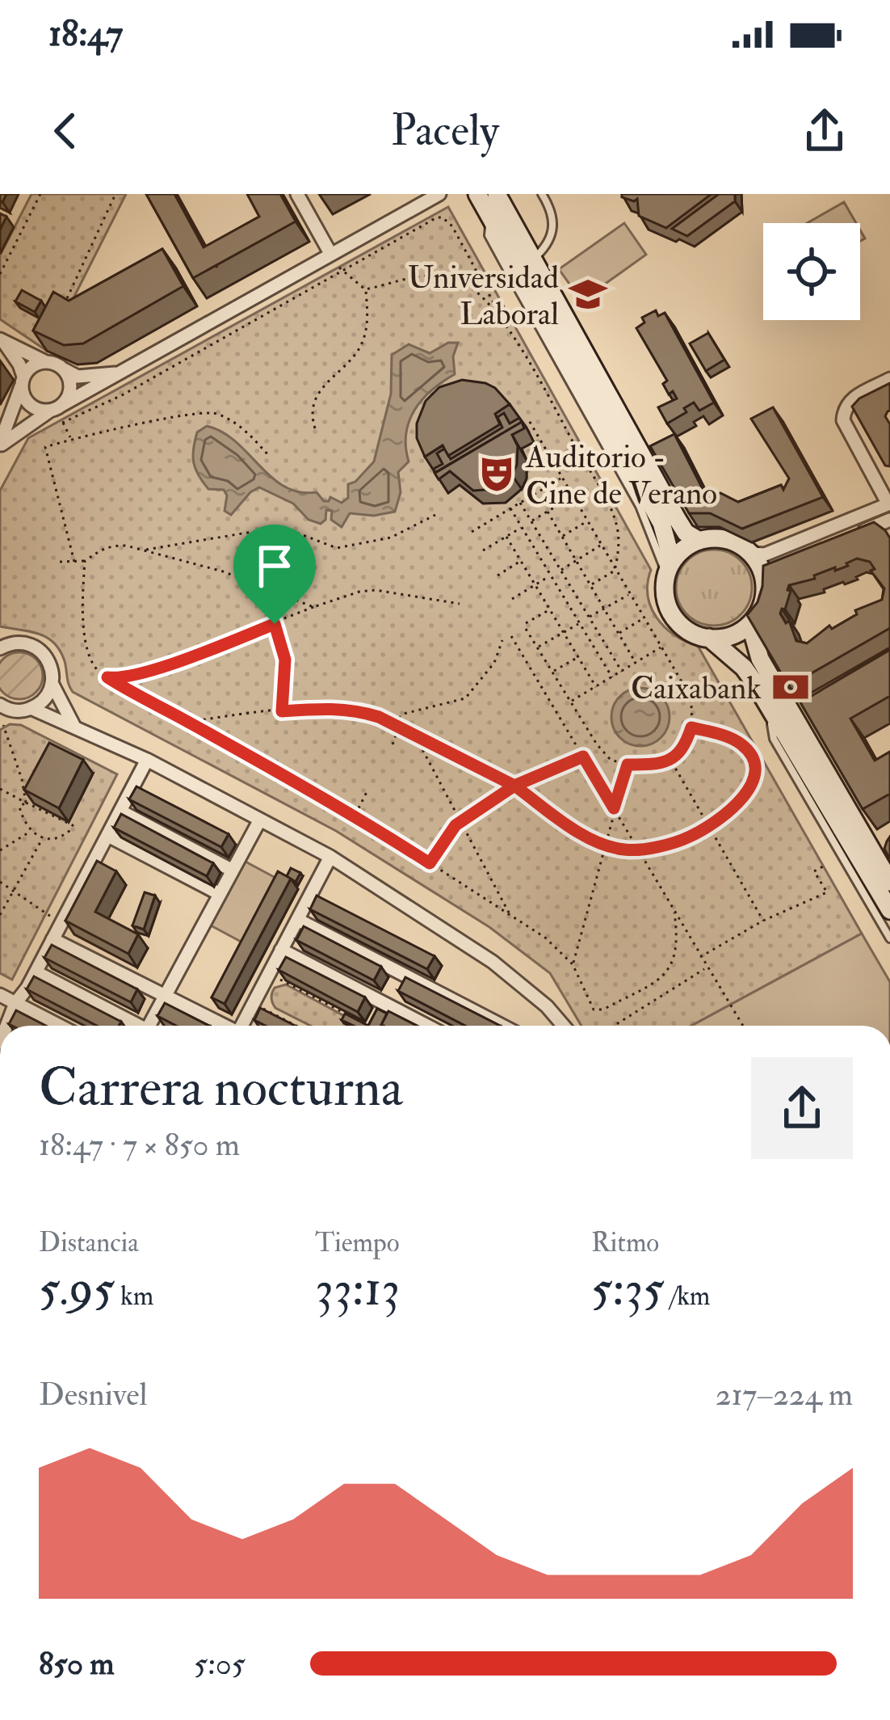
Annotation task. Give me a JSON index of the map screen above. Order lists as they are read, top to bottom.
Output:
{
  "places": {
    "school or university": ["Universidad Laboral"],
    "theatre": ["Auditorio - Cine de Verano"],
    "bank": ["Caixabank"]
  },
  "page": {
    "status": "18:47",
    "header": "Pacely",
    "heading": ["Carrera nocturna", "18:47 · 7 × 850 m"],
    "stats": [
      ["Distancia", "5.95 km"],
      ["Tiempo", "33:13"],
      ["Ritmo", "5:35 /km"]
    ],
    "chart": ["Desnivel", "217–224 m"],
    "list": [
      {
        "name": "850 m",
        "note": "5:05"
      }
    ]
  }
}
